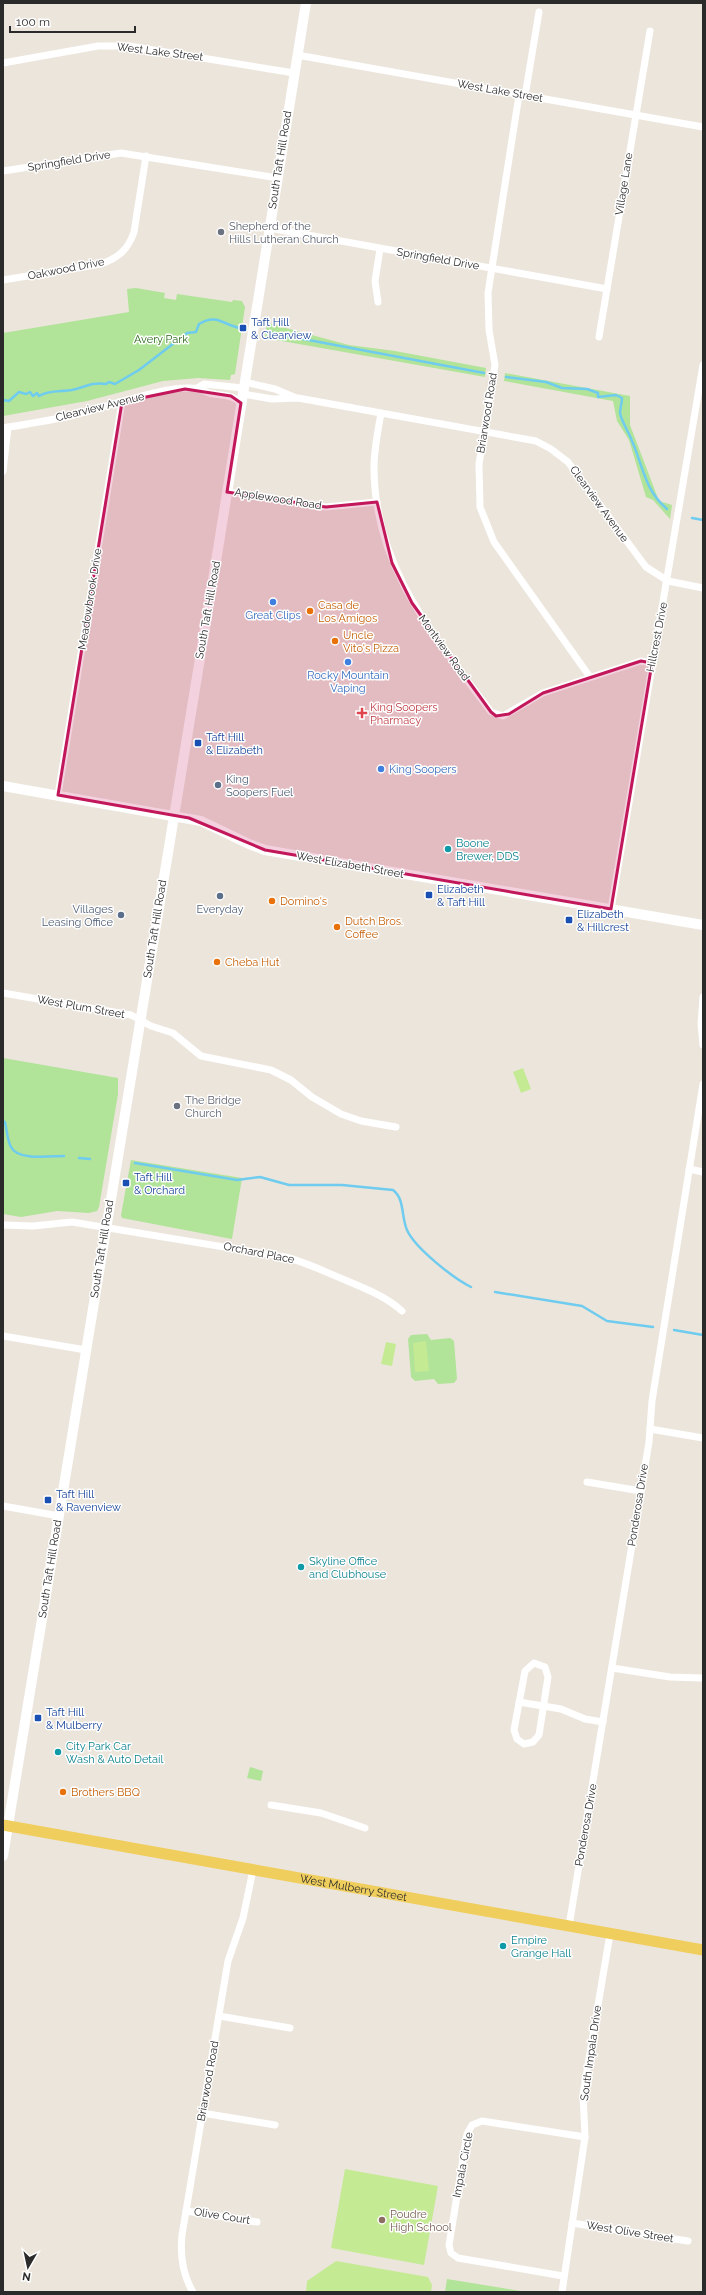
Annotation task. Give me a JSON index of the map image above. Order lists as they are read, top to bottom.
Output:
{
  "streets": {
    "main road": ["South Taft Hill Road", "West Elizabeth Street", "West Mulberry Street"],
    "street": [
      "West Lake Street",
      "Springfield Drive",
      "Village Lane",
      "Oakwood Drive",
      "Clearview Avenue",
      "Briarwood Road",
      "Applewood Road",
      "Meadowbrook Drive",
      "Hillcrest Drive",
      "Montview Road",
      "West Plum Street",
      "Orchard Place",
      "Ponderosa Drive",
      "South Impala Drive",
      "Impala Circle",
      "Olive Court",
      "West Olive Street"
    ]
  },
  "crossings": [
    ["West Lake Street", "South Taft Hill Road"],
    ["West Lake Street", "Village Lane"],
    ["West Lake Street", "Briarwood Road"],
    ["South Taft Hill Road", "Springfield Drive"],
    ["South Taft Hill Road", "Clearview Avenue"],
    ["South Taft Hill Road", "Applewood Road"],
    ["South Taft Hill Road", "West Elizabeth Street"],
    ["South Taft Hill Road", "West Plum Street"],
    ["South Taft Hill Road", "Orchard Place"],
    ["South Taft Hill Road", "West Mulberry Street"],
    ["Springfield Drive", "Village Lane"],
    ["Springfield Drive", "Oakwood Drive"],
    ["Springfield Drive", "Briarwood Road"],
    ["Clearview Avenue", "Briarwood Road"],
    ["Clearview Avenue", "Meadowbrook Drive"],
    ["Clearview Avenue", "Hillcrest Drive"],
    ["Clearview Avenue", "Montview Road"],
    ["Briarwood Road", "Montview Road"],
    ["Briarwood Road", "West Mulberry Street"],
    ["Briarwood Road", "Olive Court"],
    ["Applewood Road", "Montview Road"],
    ["Meadowbrook Drive", "West Elizabeth Street"],
    ["Hillcrest Drive", "Montview Road"],
    ["Hillcrest Drive", "West Elizabeth Street"],
    ["Ponderosa Drive", "West Mulberry Street"],
    ["West Mulberry Street", "South Impala Drive"],
    ["South Impala Drive", "Impala Circle"],
    ["South Impala Drive", "West Olive Street"]
  ],
  "parks": ["Avery Park"],
  "places": {
    "other": [
      "Shepherd of the Hills Lutheran Church",
      "Great Clips",
      "Casa de Los Amigos",
      "Uncle Vito's Pizza",
      "Rocky Mountain Vaping",
      "King Soopers",
      "King Soopers Fuel",
      "Boone Brewer, DDS",
      "Everyday",
      "Domino's",
      "Villages Leasing Office",
      "Dutch Bros. Coffee",
      "Cheba Hut",
      "The Bridge Church",
      "Skyline Office and Clubhouse",
      "City Park Car Wash & Auto Detail",
      "Brothers BBQ",
      "Empire Grange Hall",
      "Poudre High School"
    ],
    "transit": [
      "Taft Hill & Clearview",
      "Taft Hill & Elizabeth",
      "Elizabeth & Taft Hill",
      "Elizabeth & Hillcrest",
      "Taft Hill & Orchard",
      "Taft Hill & Ravenview",
      "Taft Hill & Mulberry"
    ],
    "health": ["King Soopers Pharmacy"]
  },
  "scale_bar": "100 m",
  "north": "bottom"
}
